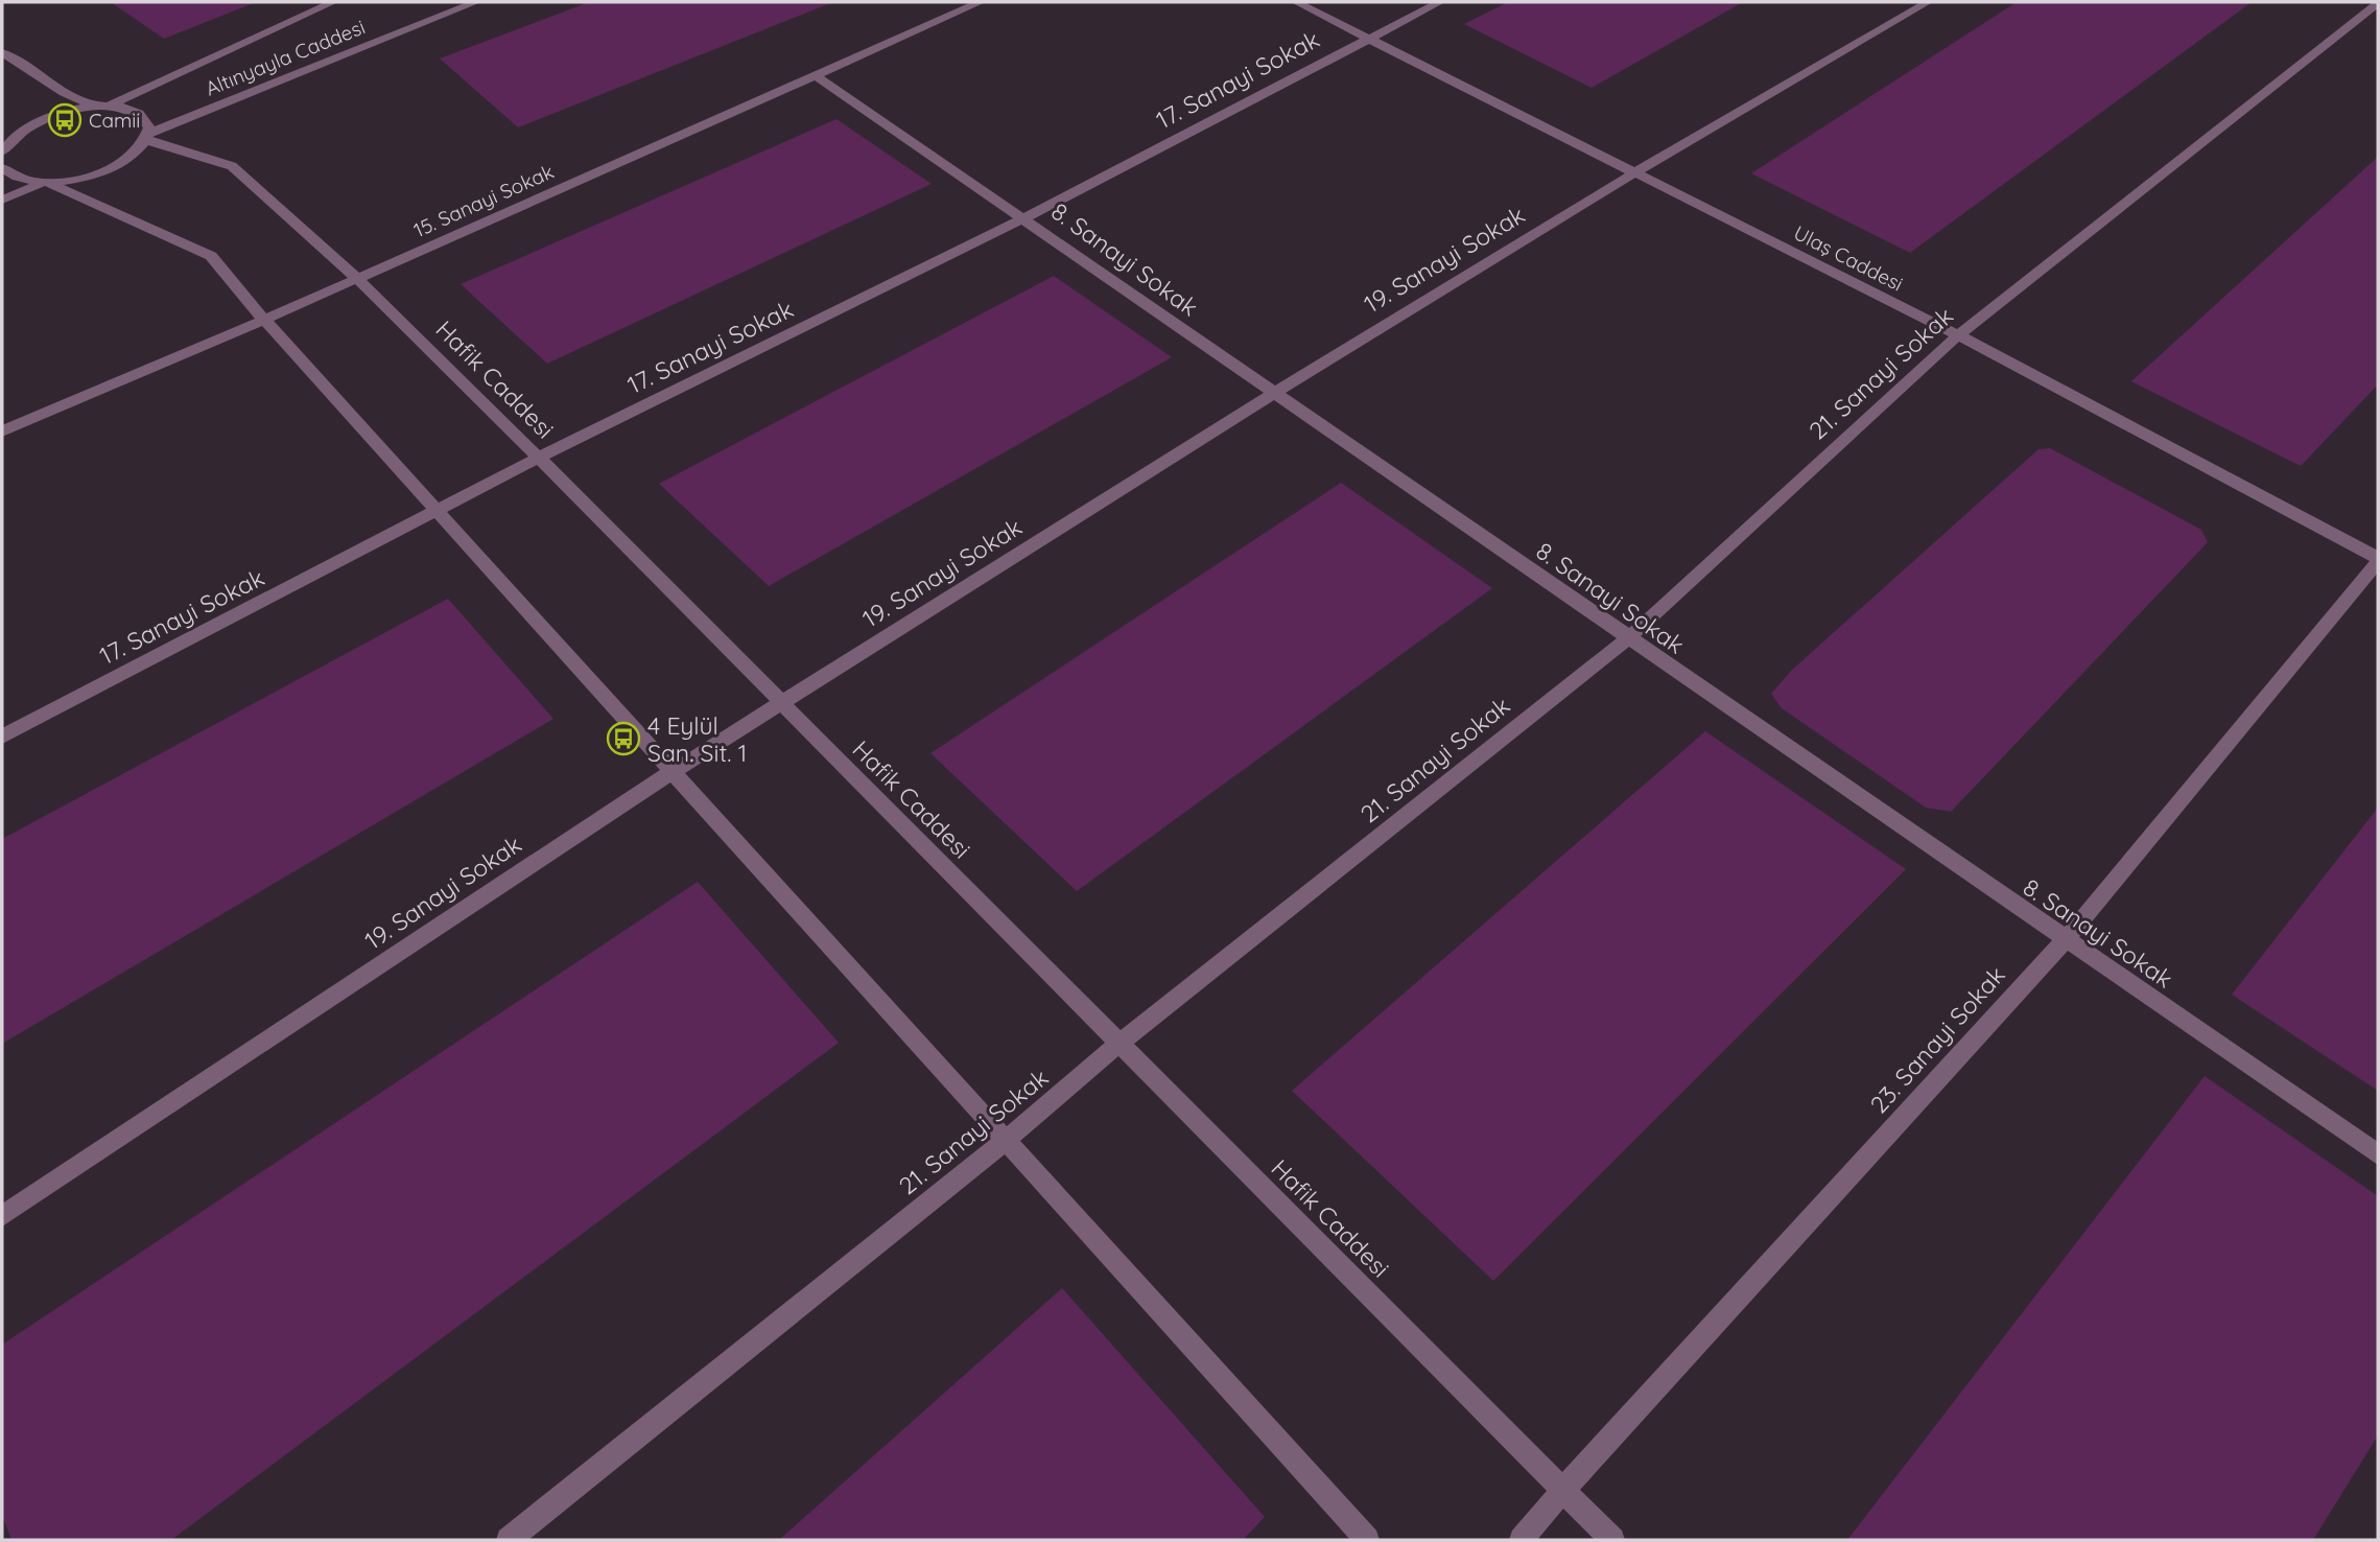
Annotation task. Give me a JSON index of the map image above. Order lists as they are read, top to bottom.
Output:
{
  "streets": {
    "street": [
      "Altınyayla Caddesi",
      "17. Sanayi Sokak",
      "15. Sanayi Sokak",
      "Ulaş Caddesi",
      "8. Sanayi Sokak",
      "19. Sanayi Sokak",
      "21. Sanayi Sokak",
      "Hafik Caddesi",
      "23. Sanayi Sokak"
    ]
  },
  "crossings": [
    ["Altınyayla Caddesi", "Hafik Caddesi"],
    ["17. Sanayi Sokak", "Ulaş Caddesi"],
    ["17. Sanayi Sokak", "8. Sanayi Sokak"],
    ["17. Sanayi Sokak", "Hafik Caddesi"],
    ["15. Sanayi Sokak", "8. Sanayi Sokak"],
    ["15. Sanayi Sokak", "Hafik Caddesi"],
    ["Ulaş Caddesi", "19. Sanayi Sokak"],
    ["Ulaş Caddesi", "21. Sanayi Sokak"],
    ["Ulaş Caddesi", "23. Sanayi Sokak"],
    ["8. Sanayi Sokak", "19. Sanayi Sokak"],
    ["8. Sanayi Sokak", "21. Sanayi Sokak"],
    ["8. Sanayi Sokak", "23. Sanayi Sokak"],
    ["19. Sanayi Sokak", "Hafik Caddesi"],
    ["21. Sanayi Sokak", "Hafik Caddesi"],
    ["Hafik Caddesi", "23. Sanayi Sokak"]
  ],
  "places": {
    "bus stop": ["Camii", "4 Eylül San. Sit. 1"]
  }
}
